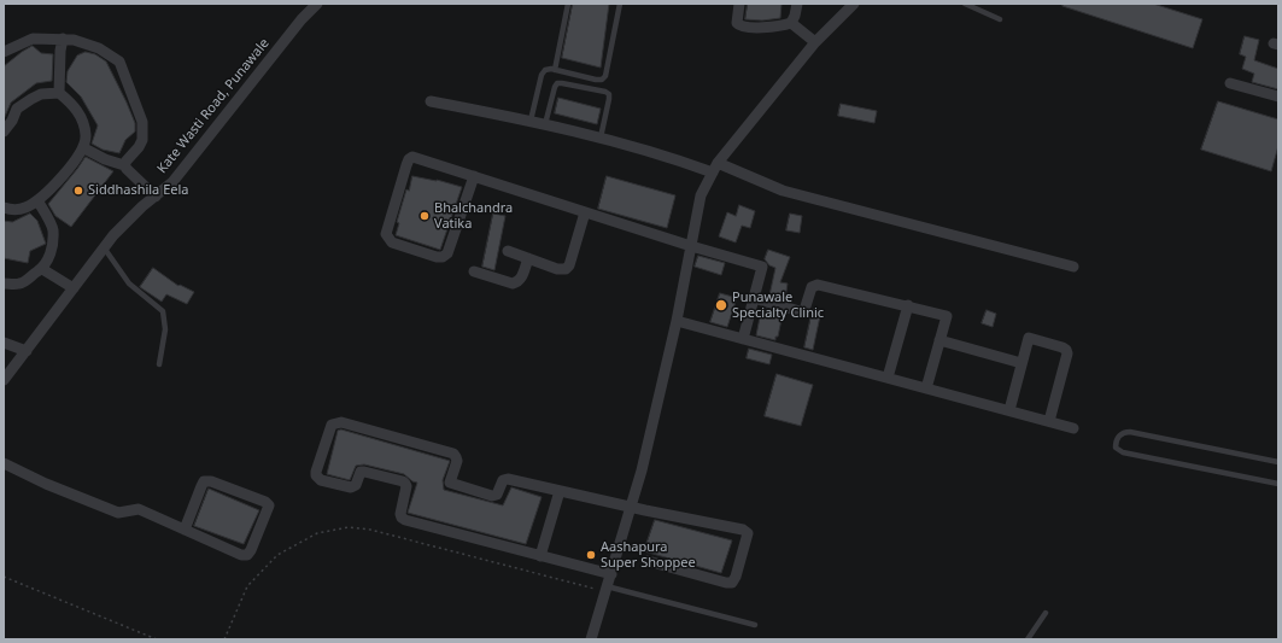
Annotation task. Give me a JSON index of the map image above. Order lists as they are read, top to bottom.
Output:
{
  "streets": {
    "street": ["Kate Wasti Road, Punawale"]
  },
  "places": [
    "Siddhashila Eela",
    "Bhalchandra Vatika",
    "Punawale Specialty Clinic",
    "Aashapura Super Shoppee"
  ]
}
